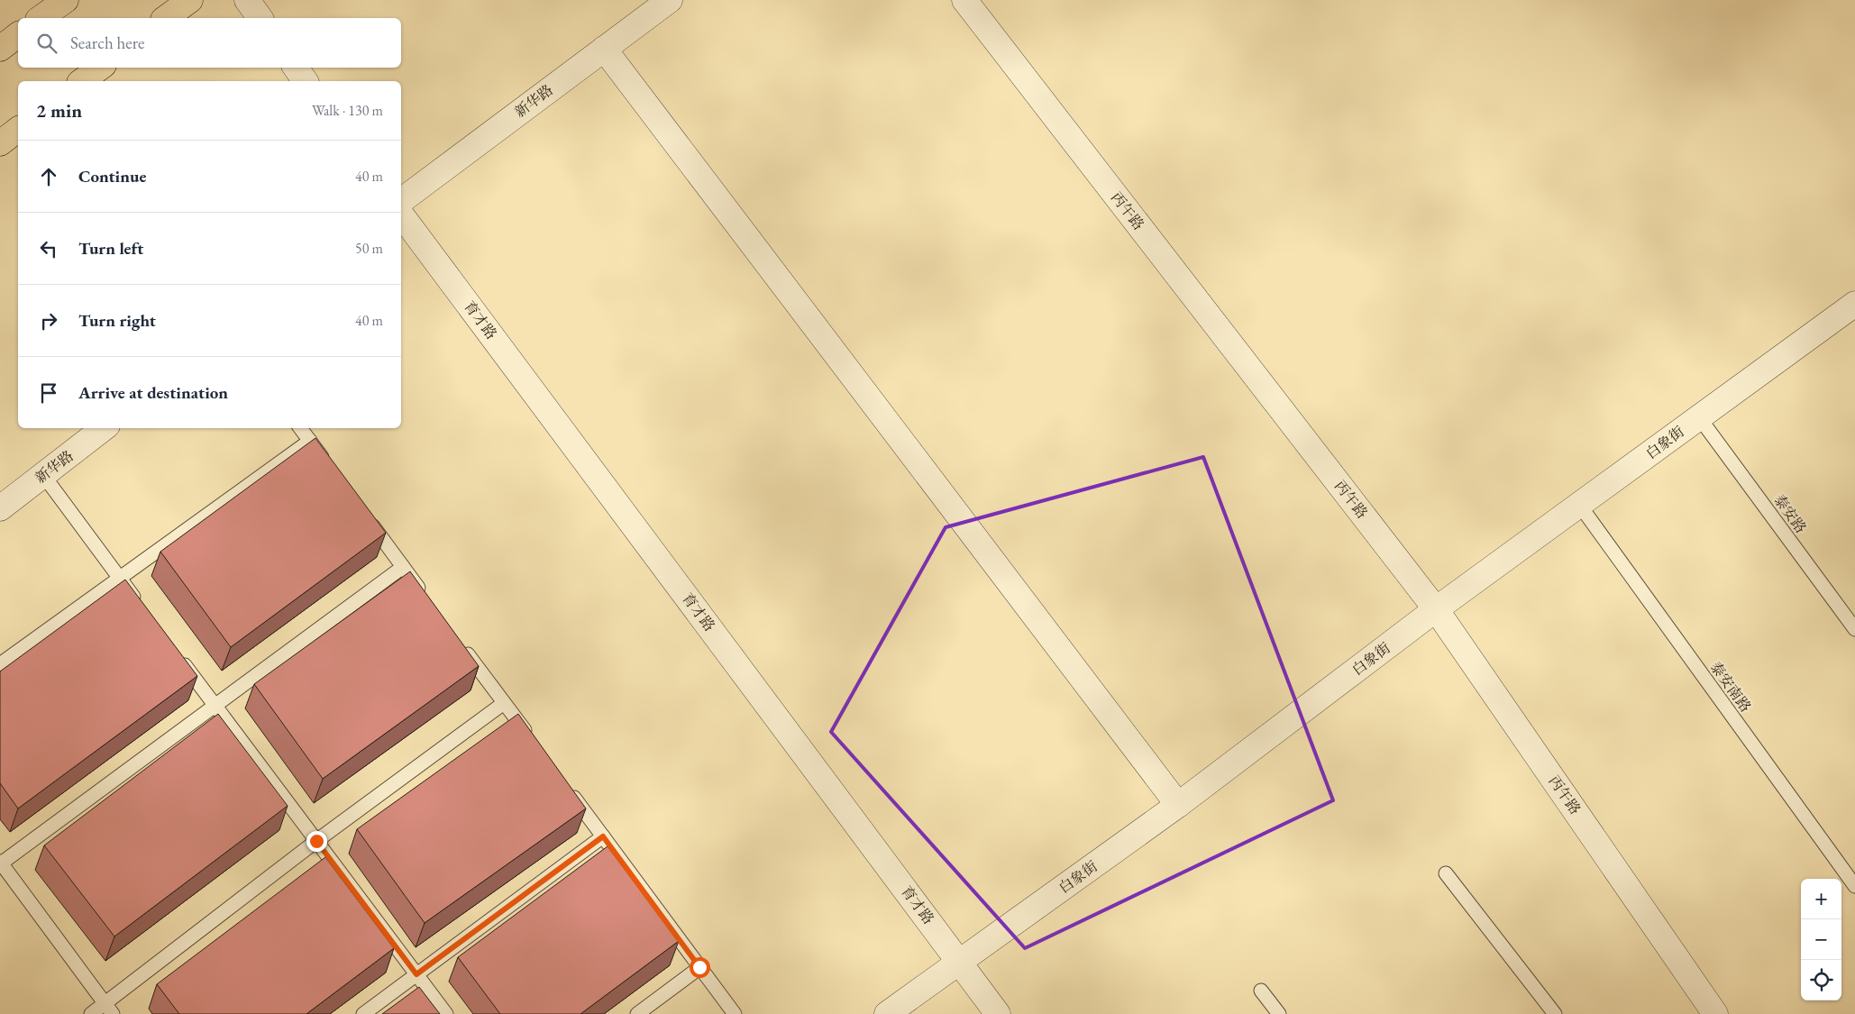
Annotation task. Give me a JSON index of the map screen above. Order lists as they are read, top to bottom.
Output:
{
  "streets": {
    "street": [
      "新华路",
      "丙午路",
      "育才路",
      "白象街"
    ],
    "lane": ["泰安路", "泰安南路"]
  },
  "crossings": [
    ["丙午路", "白象街"],
    ["育才路", "白象街"],
    ["白象街", "泰安路"],
    ["白象街", "泰安南路"]
  ],
  "page": {
    "search": "Search here",
    "heading": ["2 min", "Walk · 130 m"],
    "list": [
      ["Continue", "40 m"],
      ["Turn left", "50 m"],
      ["Turn right", "40 m"],
      "Arrive at destination"
    ],
    "map_buttons": ["+", "−"]
  }
}
